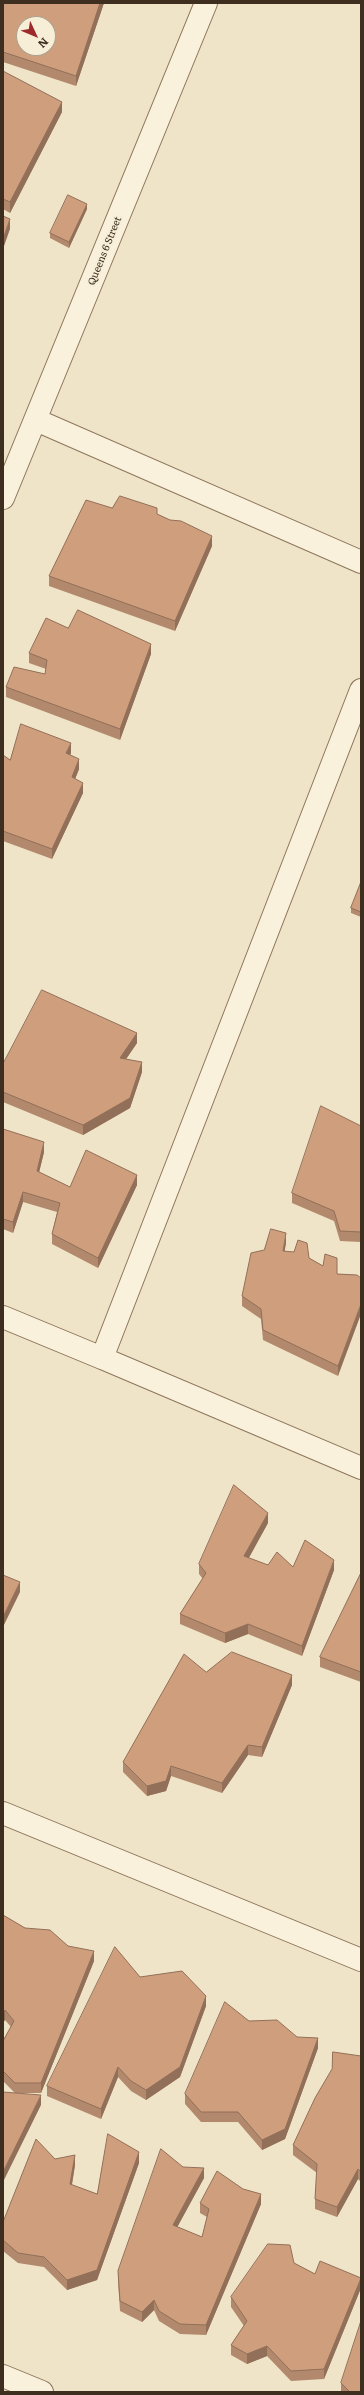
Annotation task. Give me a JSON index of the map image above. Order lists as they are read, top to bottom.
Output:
{
  "streets": {
    "street": ["Queens 6 Street"]
  },
  "north": "bottom right"
}
